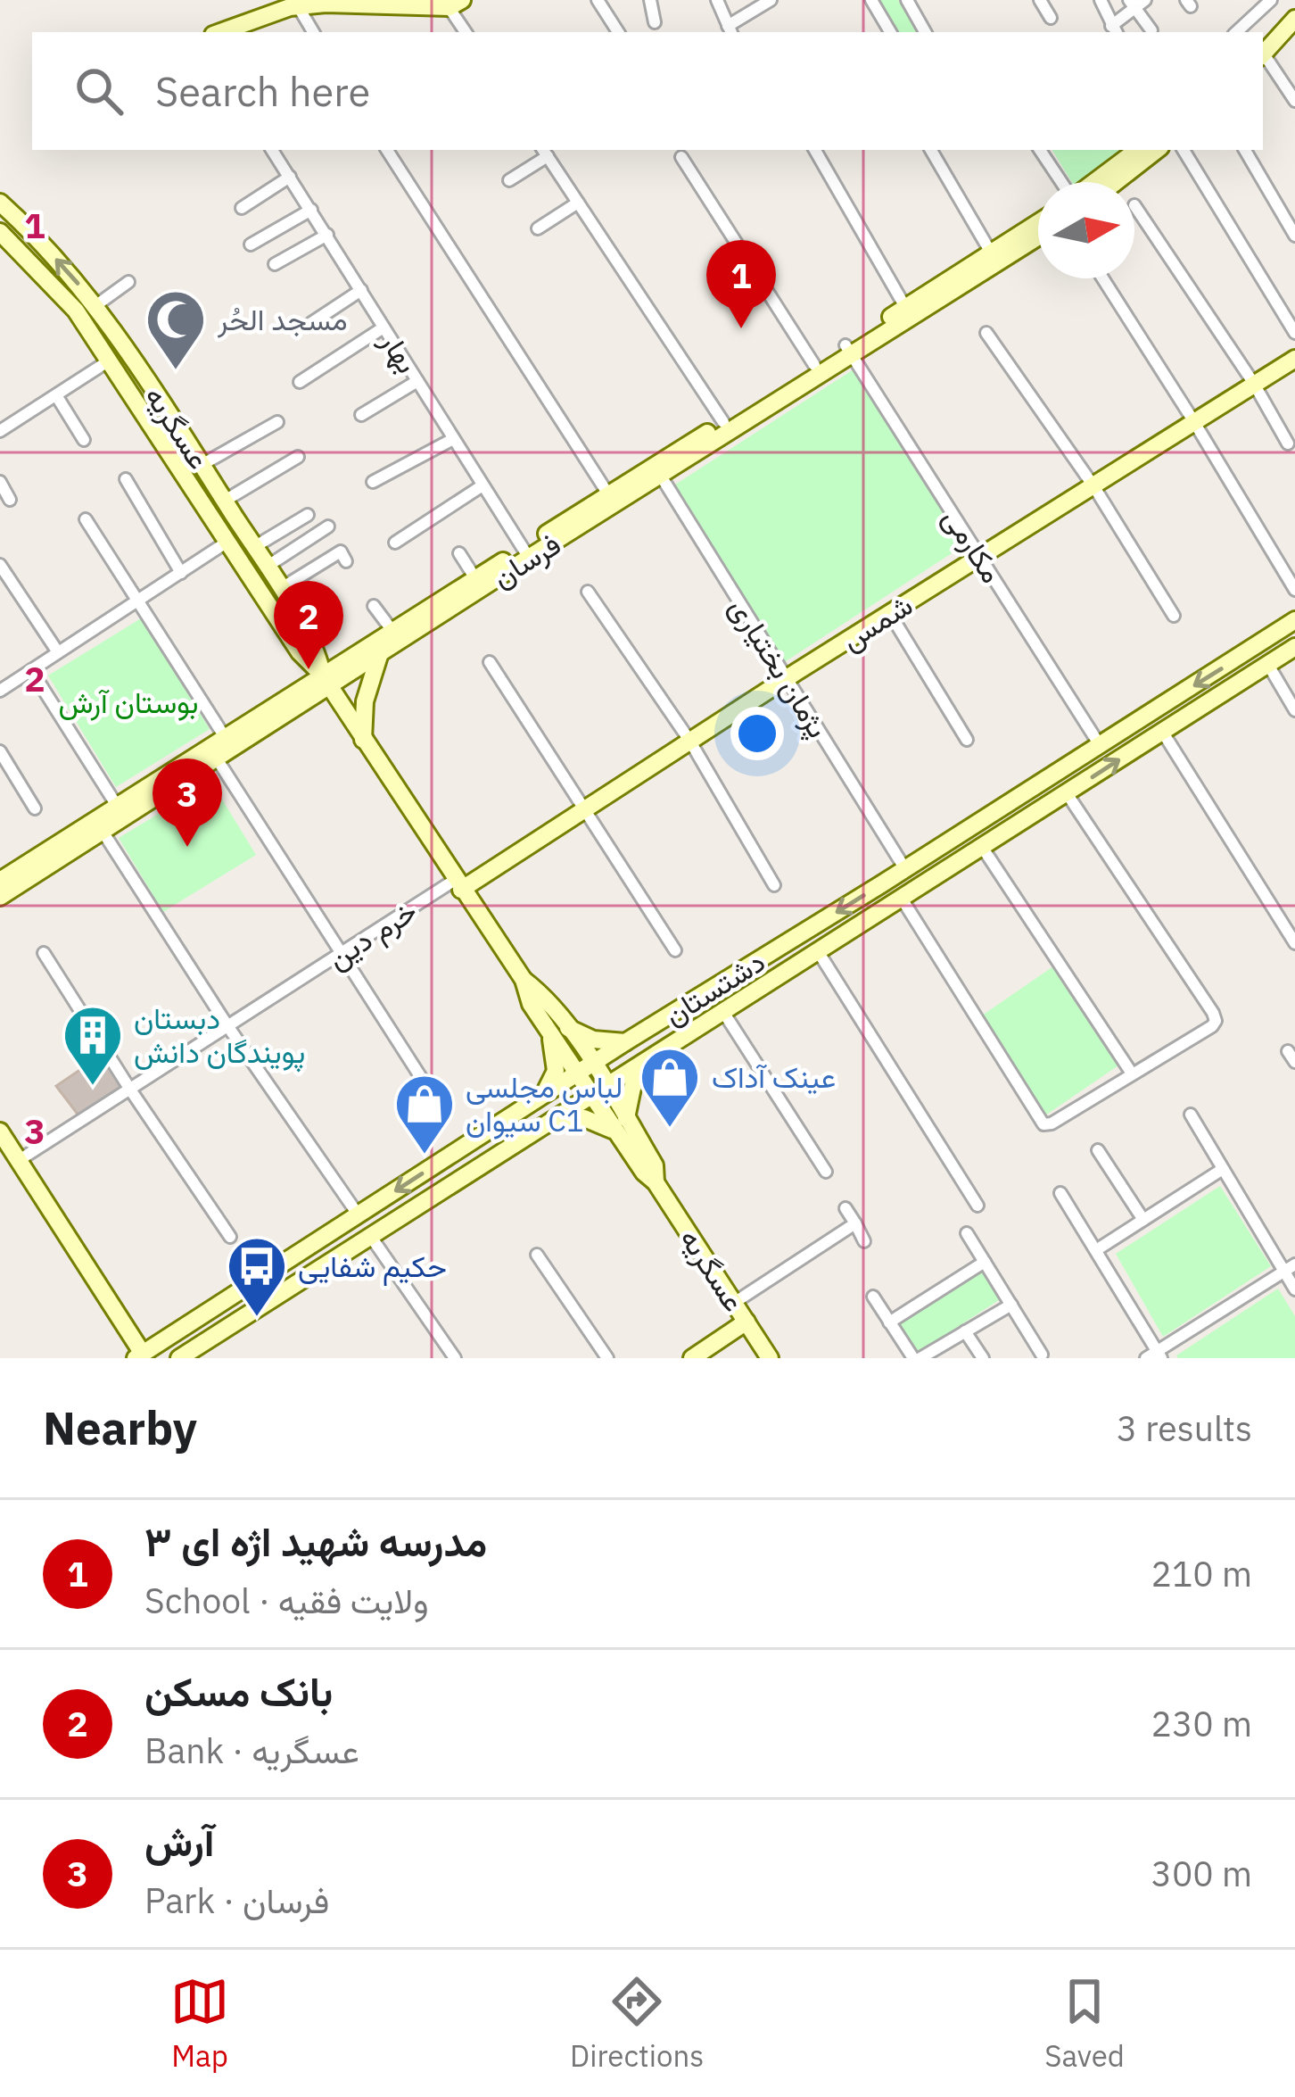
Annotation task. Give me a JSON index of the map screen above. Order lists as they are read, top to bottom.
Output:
{
  "streets": {
    "street": [
      "بهار",
      "عسگریه",
      "مکارمی",
      "فرسان",
      "شمس",
      "پژمان بختیاری",
      "خرم دین",
      "دشتستان"
    ]
  },
  "crossings": [
    ["بهار", "فرسان"],
    ["عسگریه", "فرسان"],
    ["عسگریه", "شمس"],
    ["عسگریه", "خرم دین"],
    ["عسگریه", "دشتستان"],
    ["مکارمی", "فرسان"],
    ["مکارمی", "شمس"],
    ["مکارمی", "دشتستان"],
    ["فرسان", "پژمان بختیاری"],
    ["شمس", "پژمان بختیاری"],
    ["شمس", "خرم دین"],
    ["پژمان بختیاری", "دشتستان"]
  ],
  "parks": ["بوستان آرش"],
  "places": {
    "mosque": ["مسجد الحُر"],
    "building": ["دبستان پویندگان دانش"],
    "shop": ["عینک آداک", "لباس مجلسی سیوان C1"],
    "bus stop": ["حکیم شفایی"]
  },
  "north": "right",
  "page": {
    "search": "Search here",
    "pins": ["1", "2", "3"],
    "heading": ["Nearby", "3 results"],
    "list": [
      {
        "mark": "1",
        "name": "مدرسه شهید اژه ای ۳",
        "note": "School · ولایت فقیه",
        "value": "210 m"
      },
      {
        "mark": "2",
        "name": "بانک مسکن",
        "note": "Bank · عسگریه",
        "value": "230 m"
      },
      {
        "mark": "3",
        "name": "آرش",
        "note": "Park · فرسان",
        "value": "300 m"
      }
    ],
    "nav": ["Map", "Directions", "Saved"]
  },
  "grid": {
    "rows": ["1", "2", "3"]
  }
}
